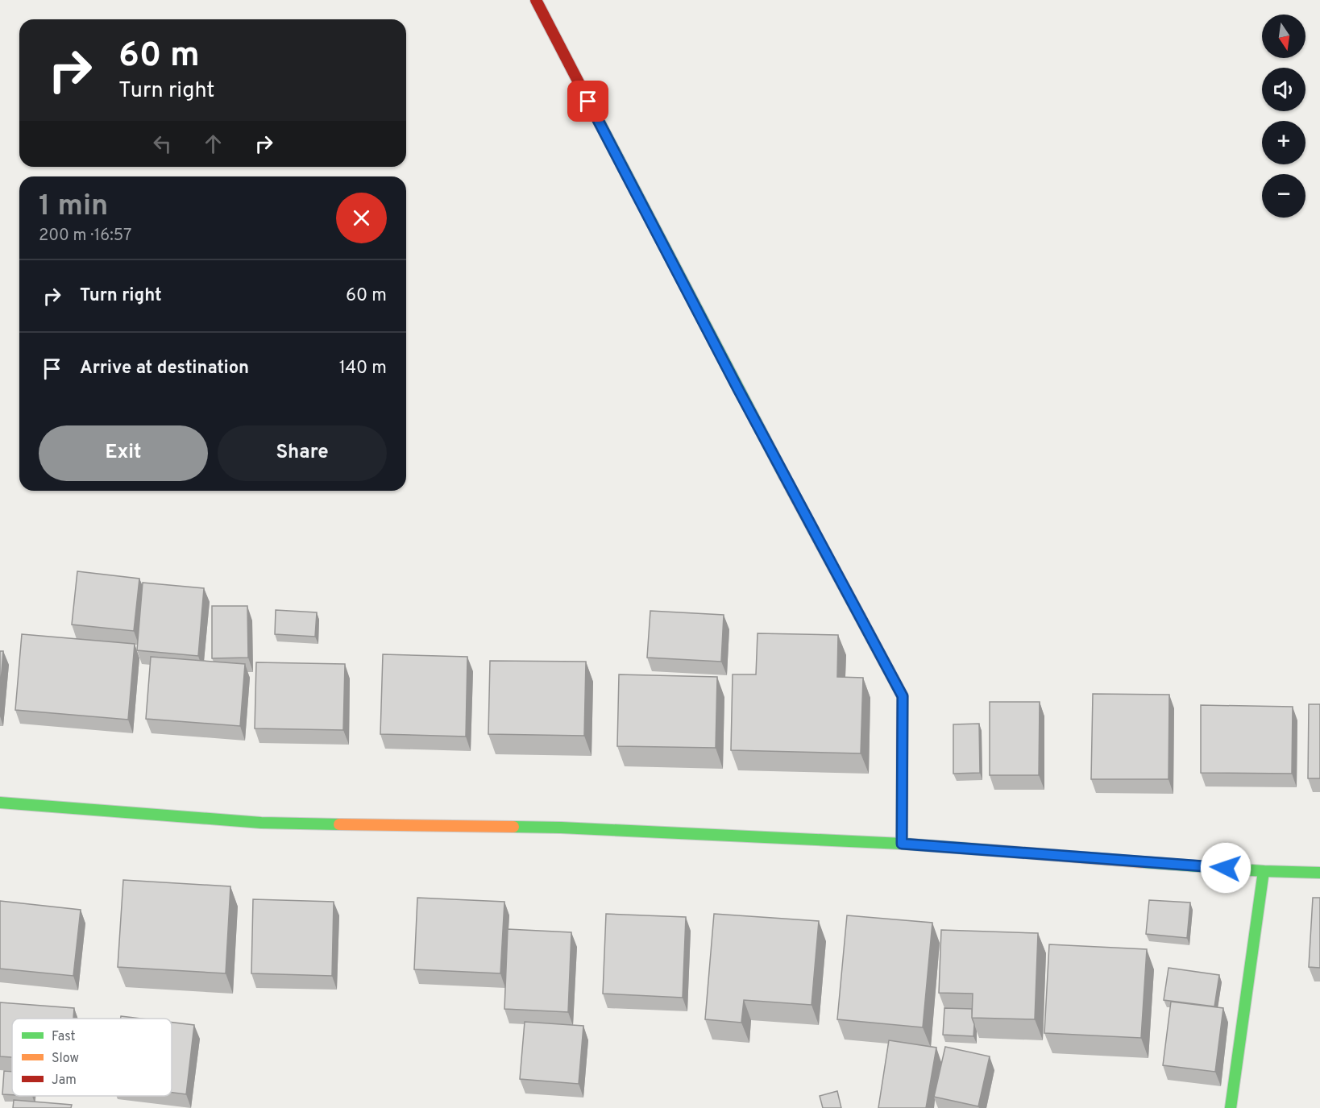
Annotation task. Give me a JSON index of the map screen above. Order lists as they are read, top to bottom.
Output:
{
  "legend": ["Fast", "Slow", "Jam"],
  "north": "bottom",
  "page": {
    "map_buttons": ["+", "−"],
    "turn": ["60 m", "Turn right"],
    "heading": ["1 min", "200 m · 16:57"],
    "list": [
      {
        "name": "Turn right",
        "value": "60 m"
      },
      {
        "name": "Arrive at destination",
        "value": "140 m"
      }
    ],
    "buttons": ["Exit", "Share"]
  }
}
